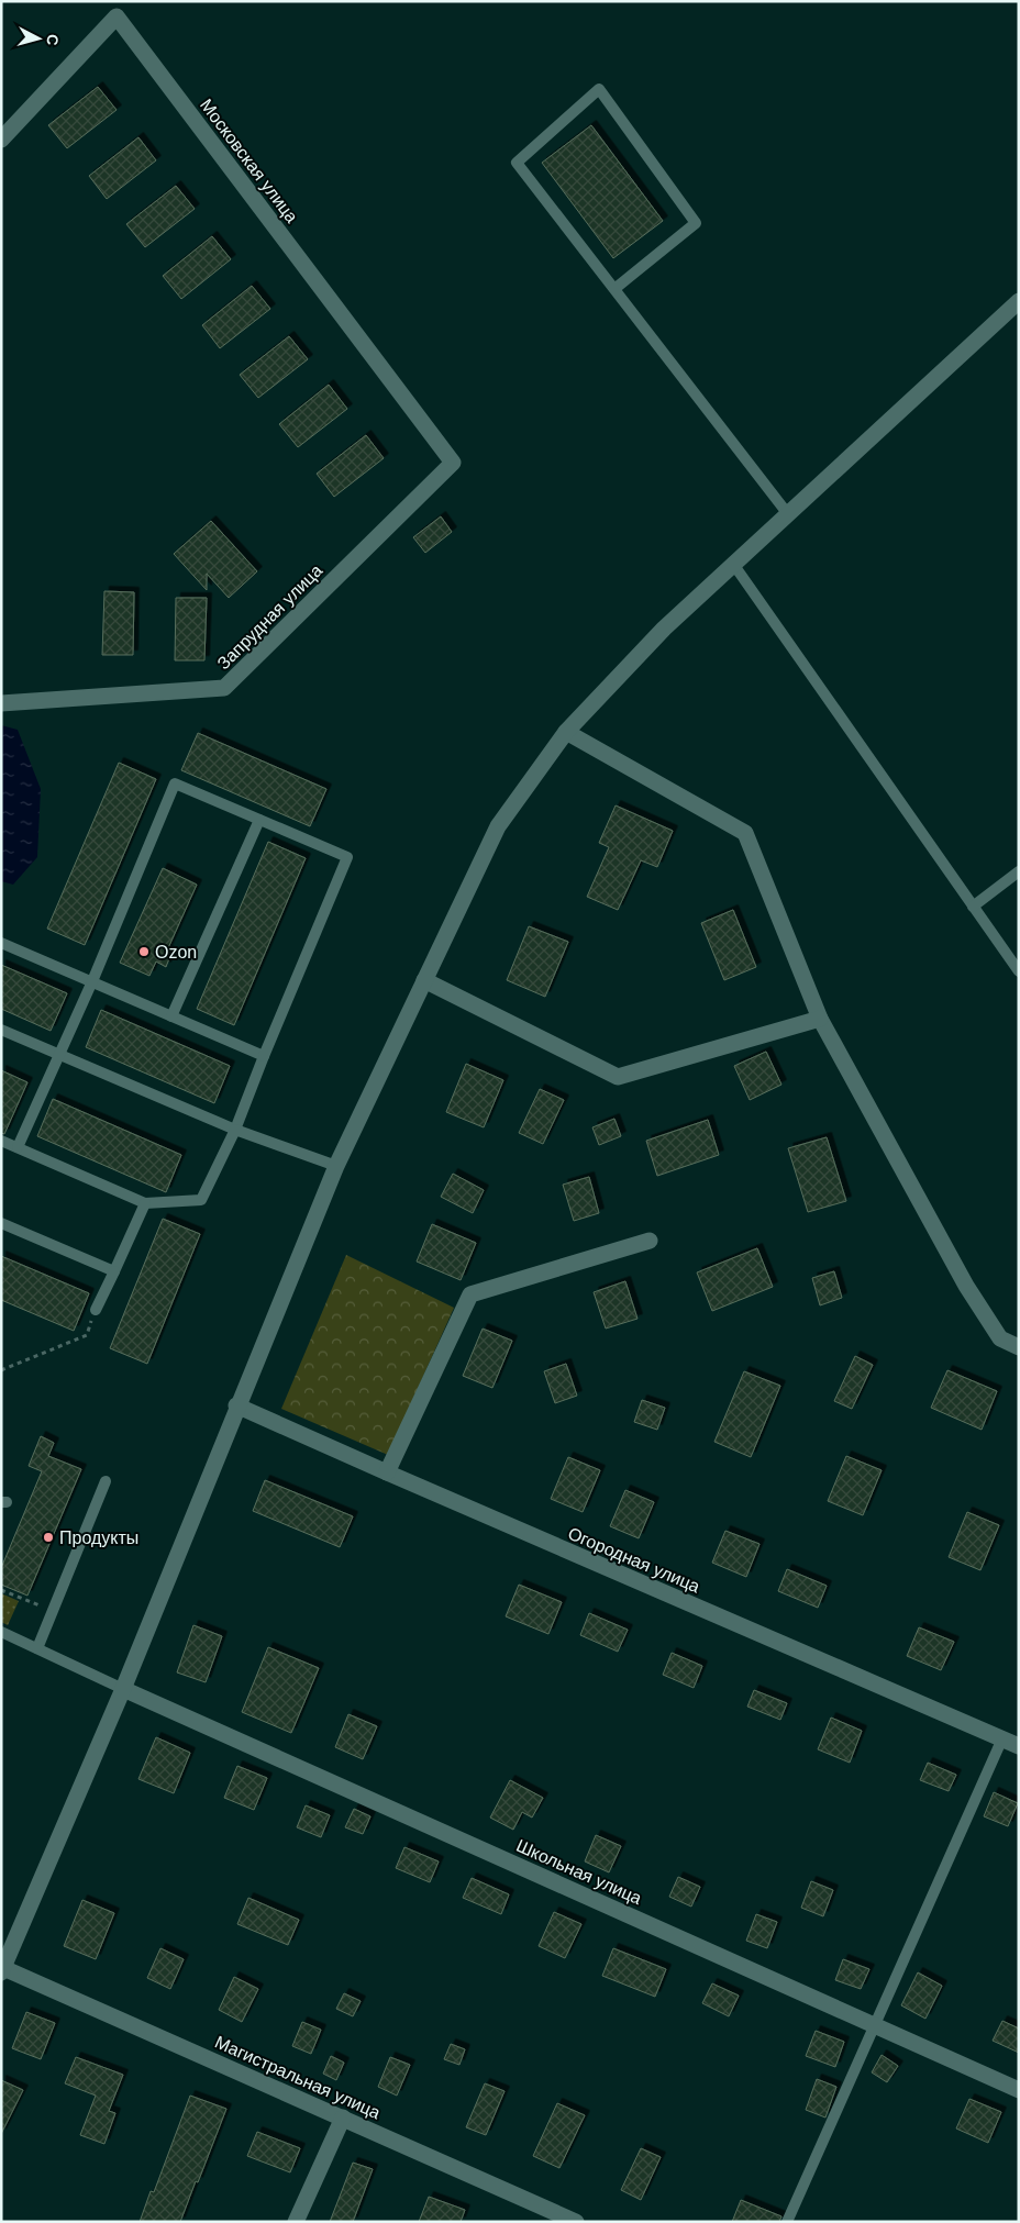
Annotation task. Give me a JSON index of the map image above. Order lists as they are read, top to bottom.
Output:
{
  "streets": {
    "street": [
      "Московская улица",
      "Запрудная улица",
      "Огородная улица",
      "Школьная улица",
      "Магистральная улица"
    ]
  },
  "crossings": [
    ["Московская улица", "Запрудная улица"]
  ],
  "places": ["Ozon", "Продукты"],
  "north": "right"
}
